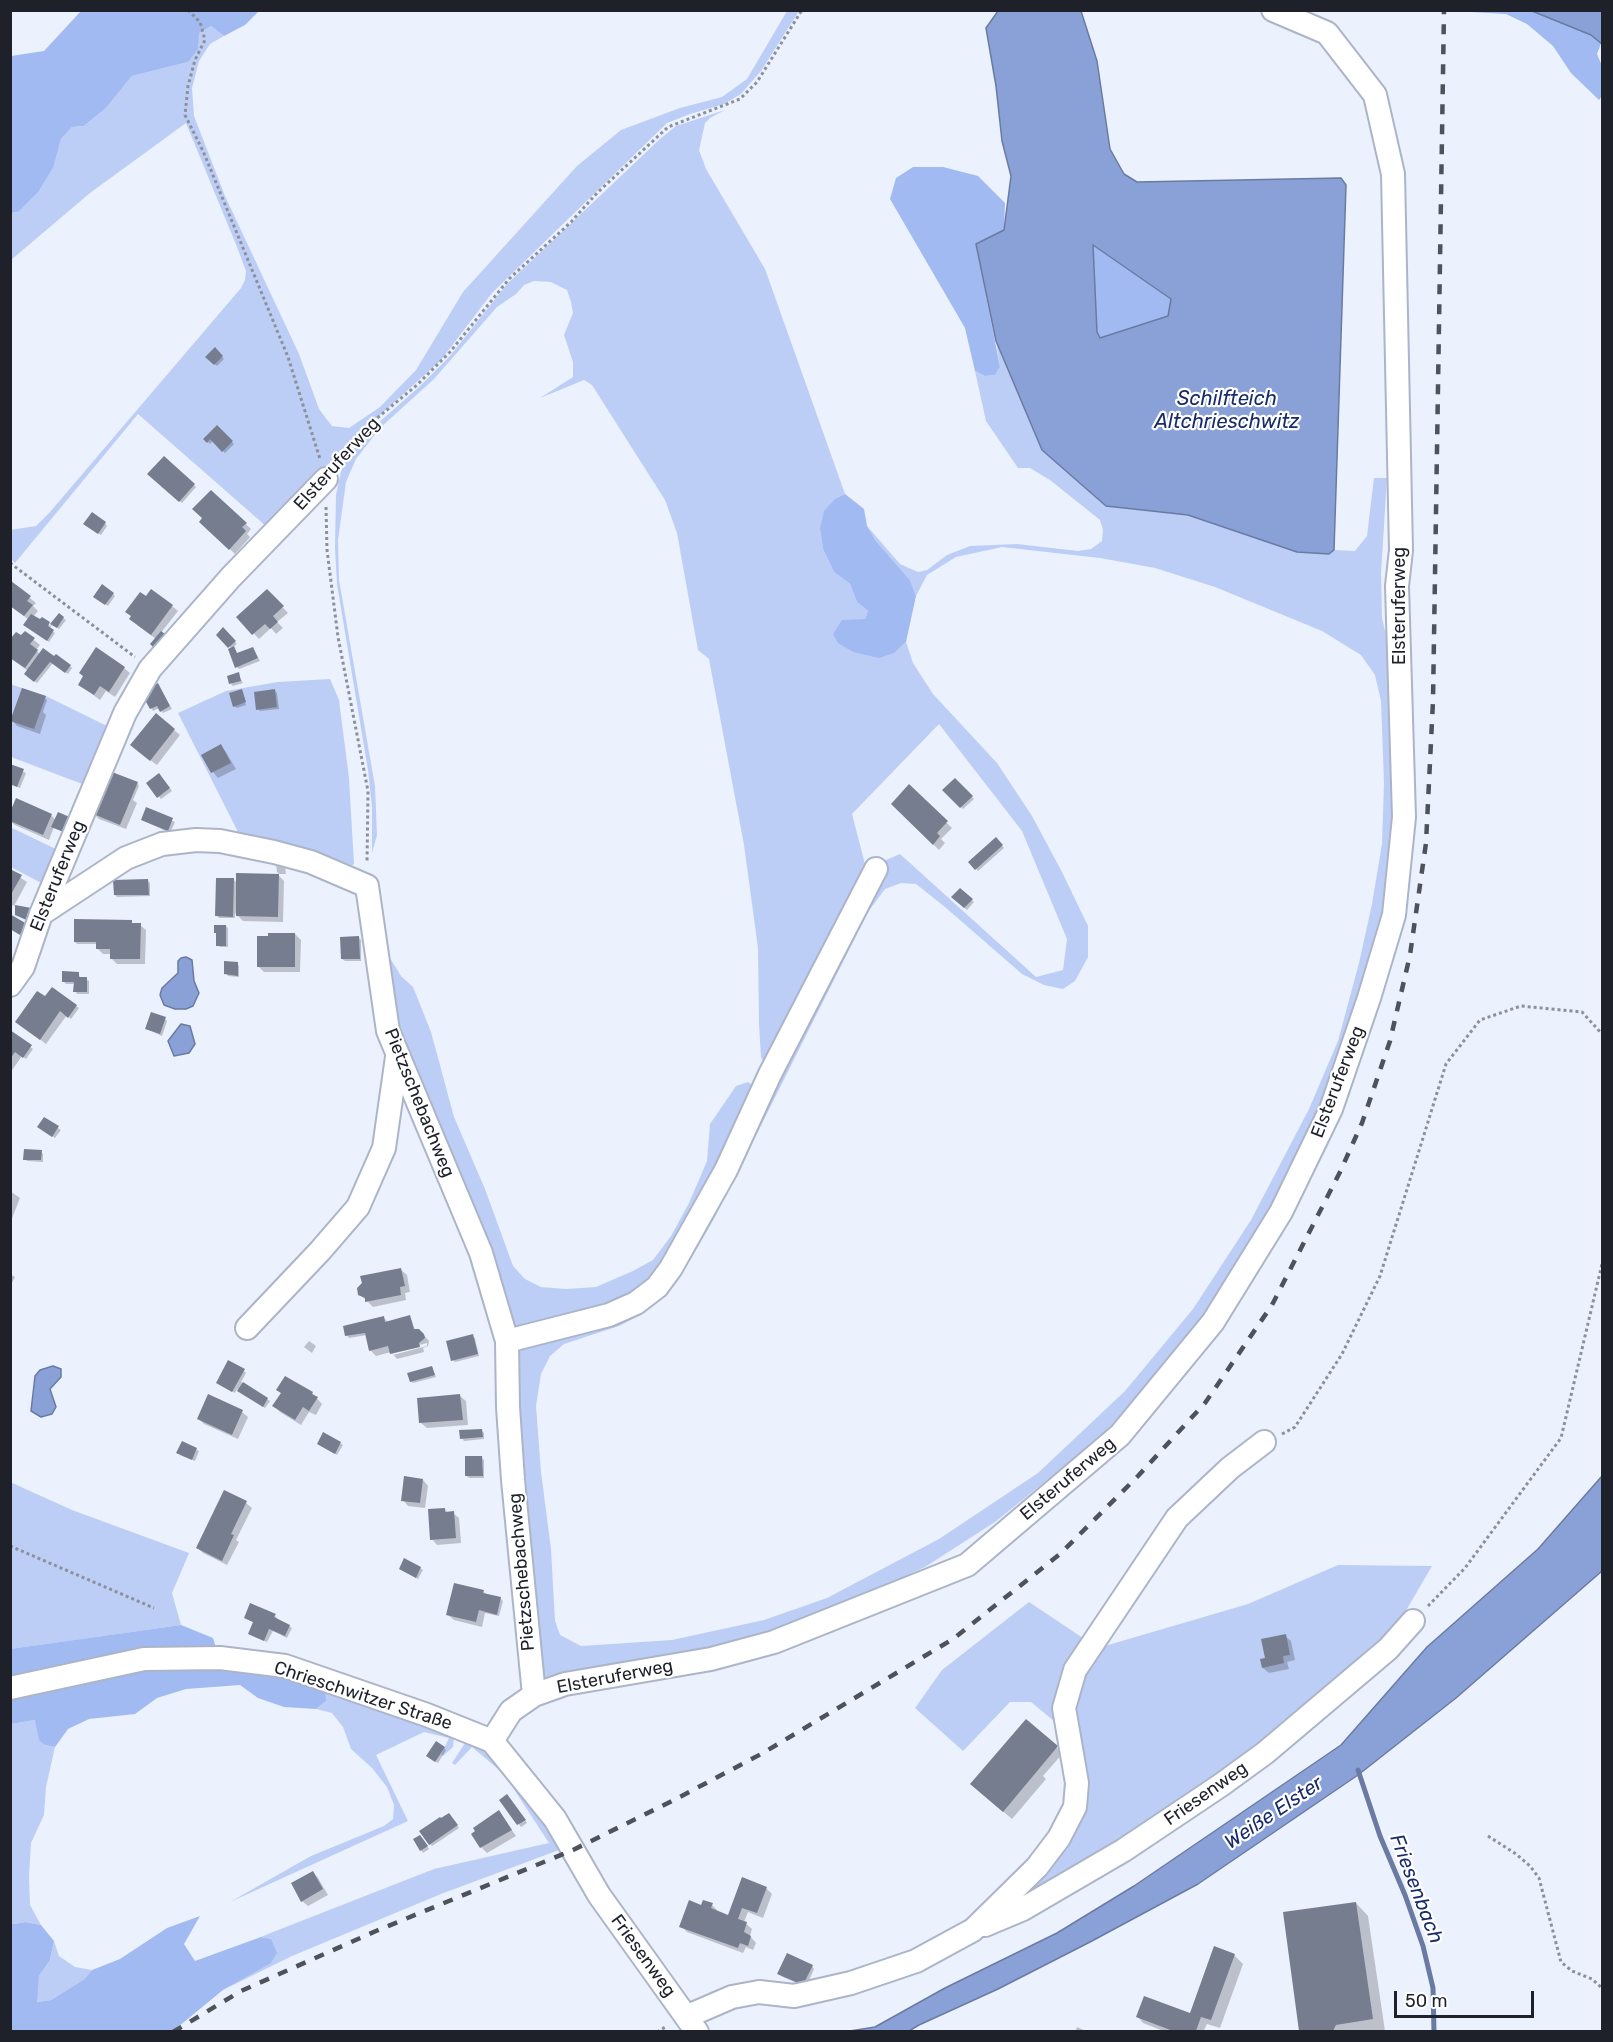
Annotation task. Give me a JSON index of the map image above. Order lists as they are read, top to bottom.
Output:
{
  "streets": {
    "street": [
      "Elsteruferweg",
      "Pietzschebachweg",
      "Chrieschwitzer Straße",
      "Friesenweg"
    ]
  },
  "crossings": [
    ["Elsteruferweg", "Pietzschebachweg"],
    ["Elsteruferweg", "Chrieschwitzer Straße"],
    ["Chrieschwitzer Straße", "Friesenweg"]
  ],
  "water": ["Schilfteich Altchrieschwitz", "Weiße Elster", "Friesenbach"],
  "scale_bar": "50 m"
}
